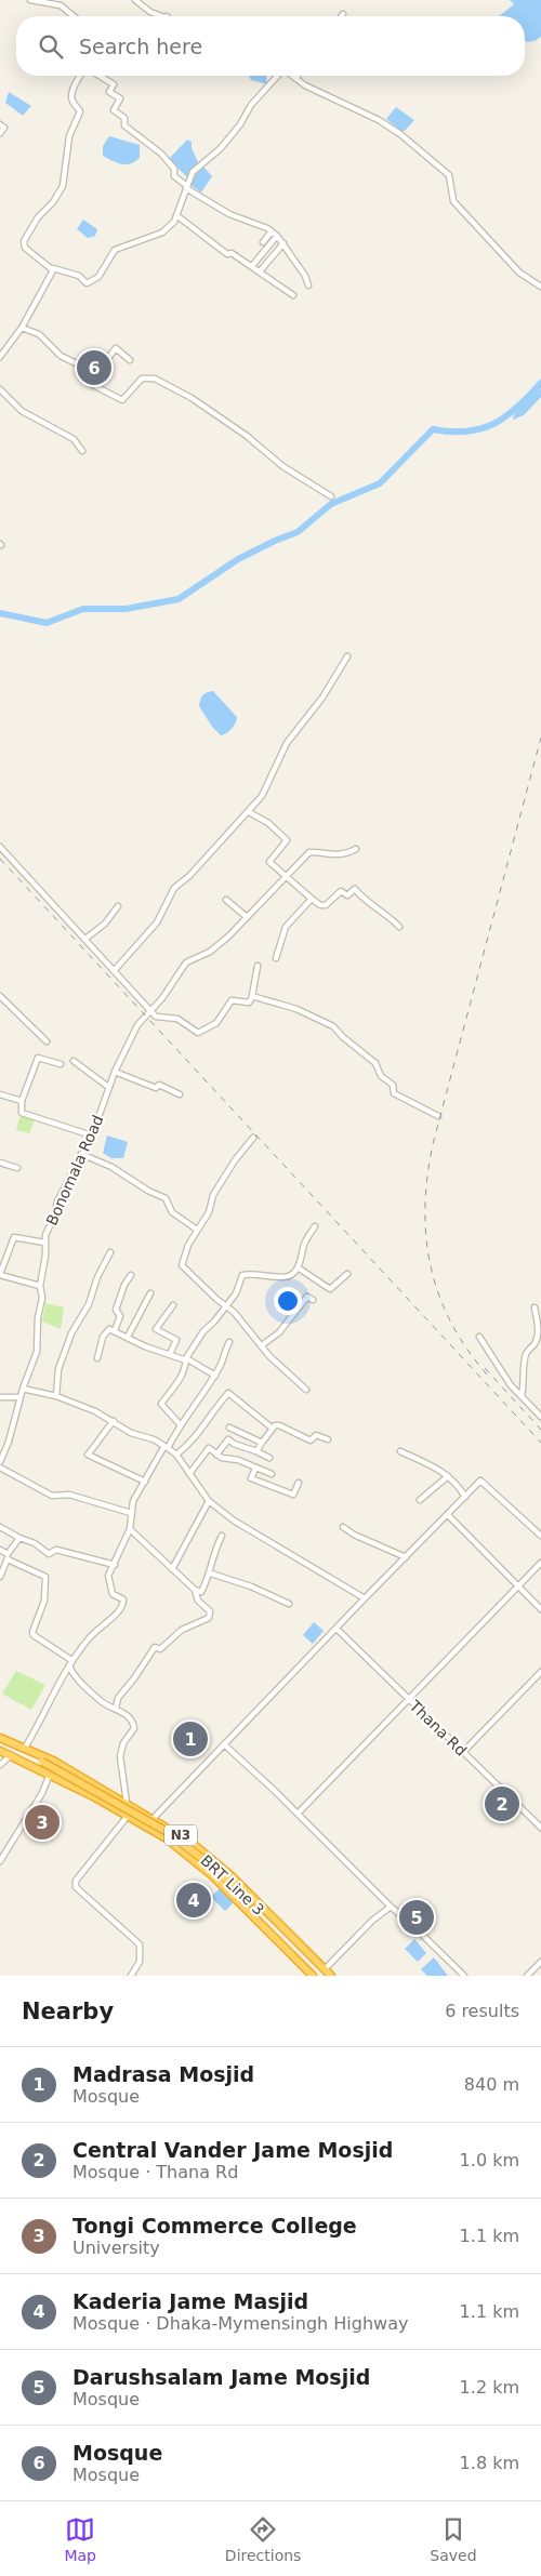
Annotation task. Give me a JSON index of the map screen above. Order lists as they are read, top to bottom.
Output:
{
  "streets": {
    "highway": ["N3", "BRT Line 3"],
    "street": ["Bonomala Road", "Thana Rd"]
  },
  "crossings": [
    ["N3", "BRT Line 3"]
  ],
  "page": {
    "search": "Search here",
    "pins": [
      "6",
      "1",
      "2",
      "3",
      "4",
      "5"
    ],
    "heading": ["Nearby", "6 results"],
    "list": [
      {
        "mark": "1",
        "name": "Madrasa Mosjid",
        "note": "Mosque",
        "value": "840 m"
      },
      {
        "mark": "2",
        "name": "Central Vander Jame Mosjid",
        "note": "Mosque · Thana Rd",
        "value": "1.0 km"
      },
      {
        "mark": "3",
        "name": "Tongi Commerce College",
        "note": "University",
        "value": "1.1 km"
      },
      {
        "mark": "4",
        "name": "Kaderia Jame Masjid",
        "note": "Mosque · Dhaka-Mymensingh Highway",
        "value": "1.1 km"
      },
      {
        "mark": "5",
        "name": "Darushsalam Jame Mosjid",
        "note": "Mosque",
        "value": "1.2 km"
      },
      {
        "mark": "6",
        "name": "Mosque",
        "note": "Mosque",
        "value": "1.8 km"
      }
    ],
    "nav": ["Map", "Directions", "Saved"]
  }
}
